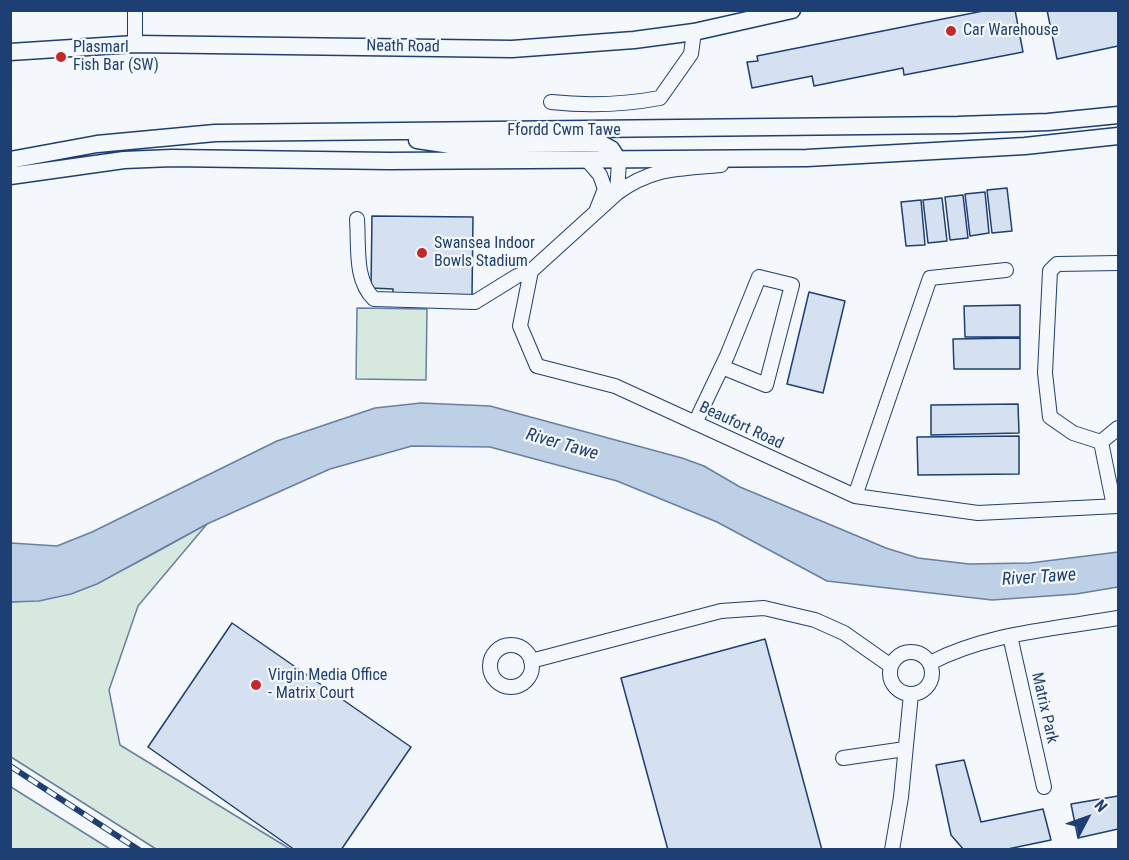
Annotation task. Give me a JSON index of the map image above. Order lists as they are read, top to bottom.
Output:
{
  "streets": {
    "main road": ["Neath Road", "Ffordd Cwm Tawe"],
    "street": ["Beaufort Road", "Matrix Park"]
  },
  "water": ["River Tawe"],
  "places": [
    "Car Warehouse",
    "Plasmarl Fish Bar (SW)",
    "Swansea Indoor Bowls Stadium",
    "Virgin Media Office - Matrix Court"
  ],
  "north": "top right"
}
